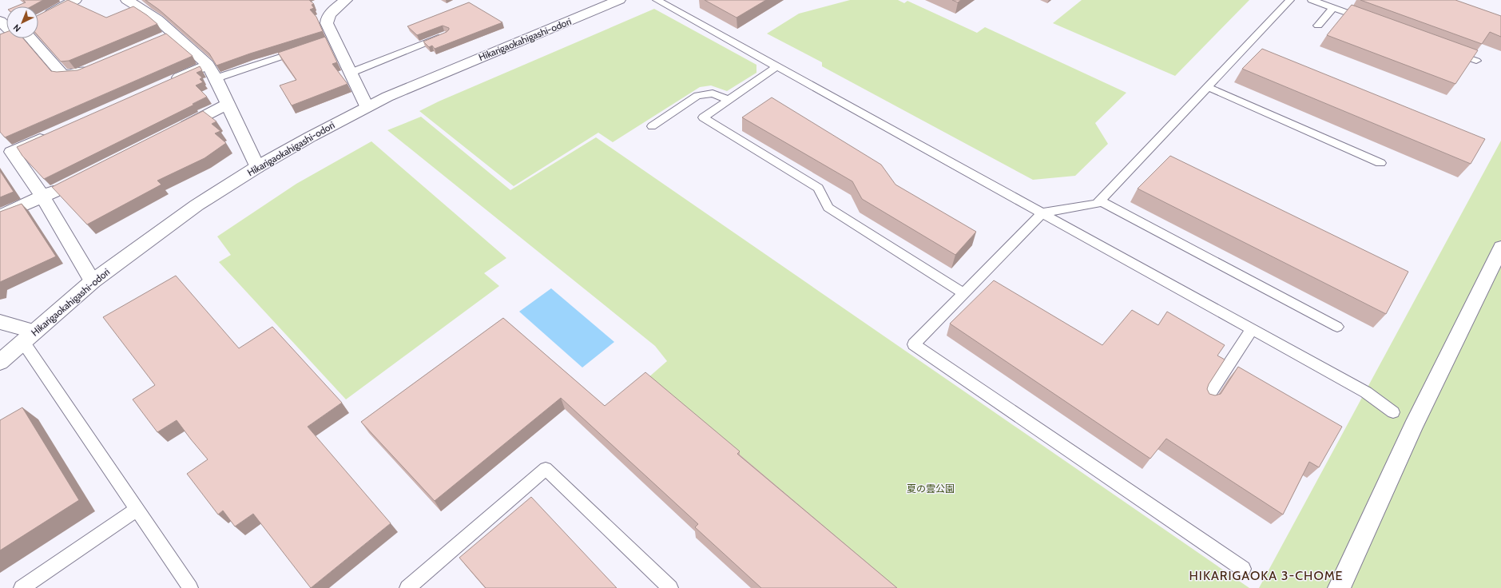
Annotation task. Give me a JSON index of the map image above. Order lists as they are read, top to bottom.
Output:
{
  "streets": {
    "street": ["Hikarigaokahigashi-odori"]
  },
  "districts": ["HIKARIGAOKA 3-CHOME"],
  "parks": ["夏の雲公園"],
  "north": "bottom left"
}
